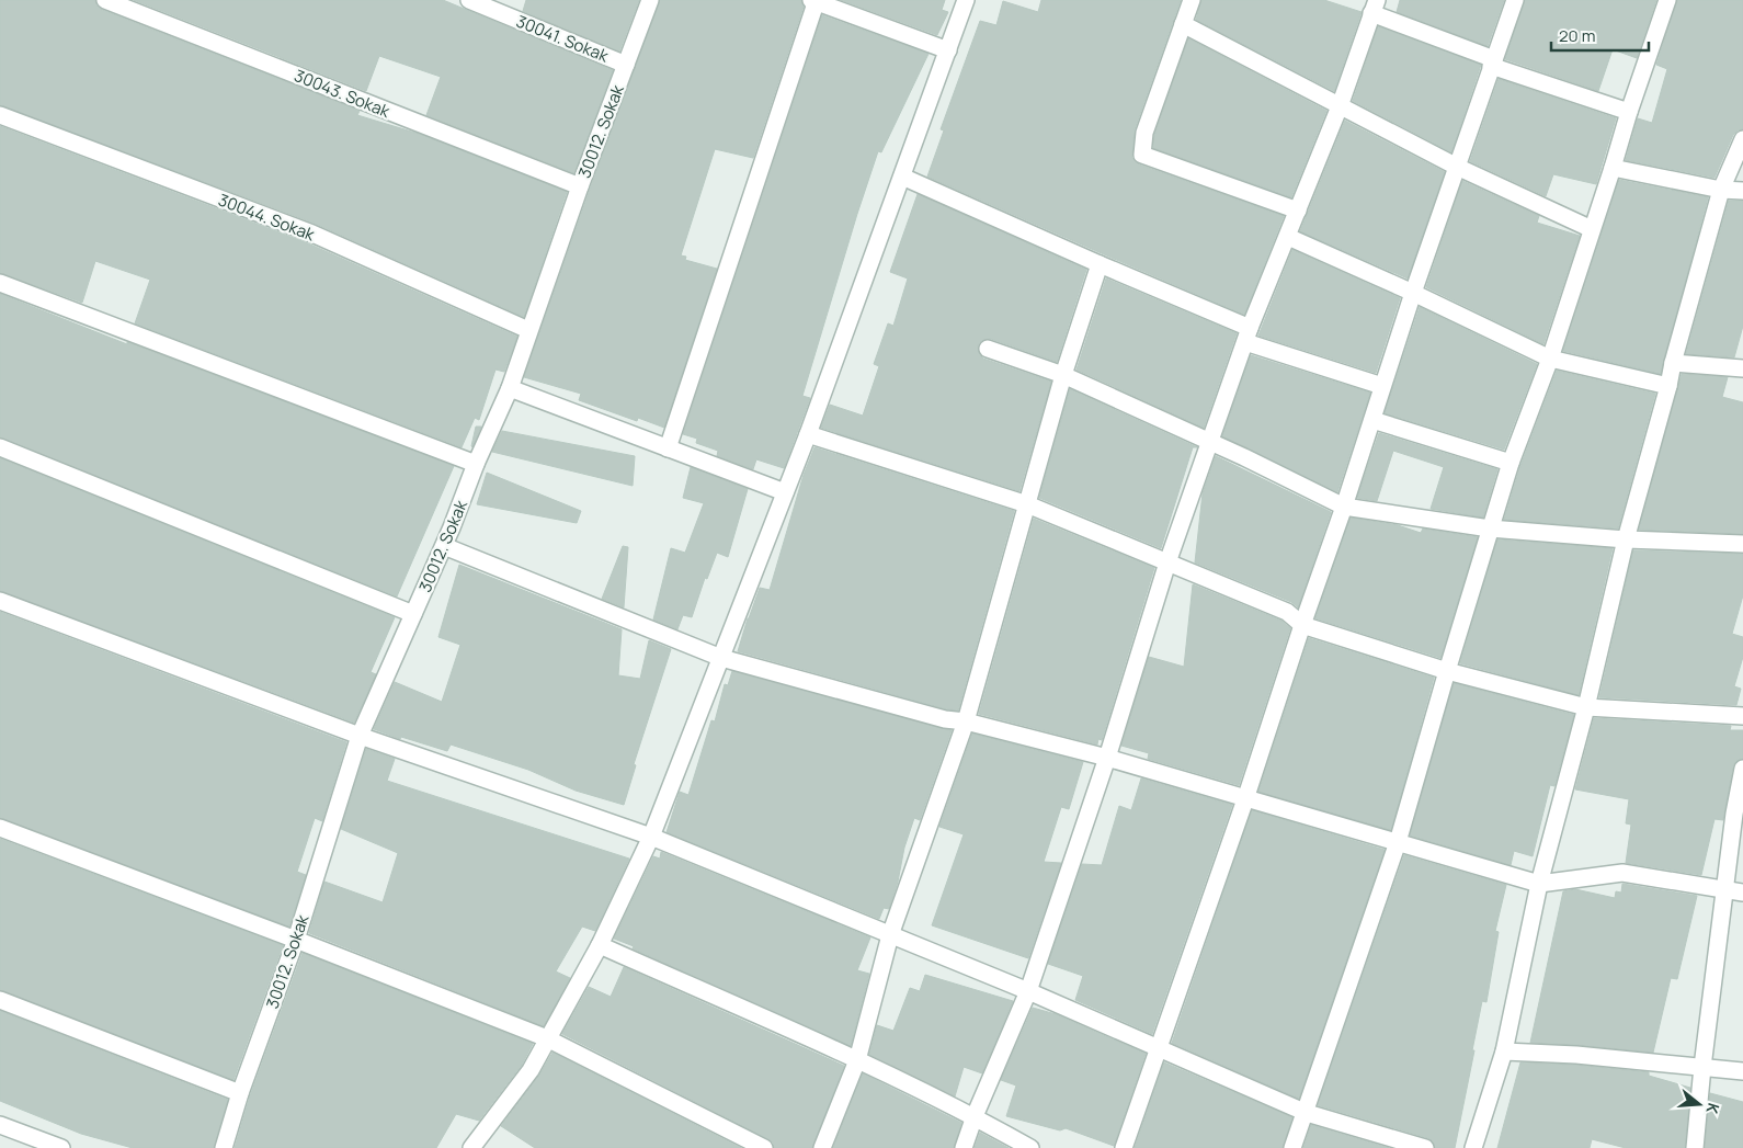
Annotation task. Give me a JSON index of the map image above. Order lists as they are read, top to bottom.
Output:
{
  "streets": {
    "street": [
      "30041. Sokak",
      "30043. Sokak",
      "30012. Sokak",
      "30044. Sokak"
    ]
  },
  "crossings": [
    ["30041. Sokak", "30012. Sokak"],
    ["30043. Sokak", "30012. Sokak"],
    ["30012. Sokak", "30044. Sokak"]
  ],
  "scale_bar": "20 m",
  "north": "right"
}
